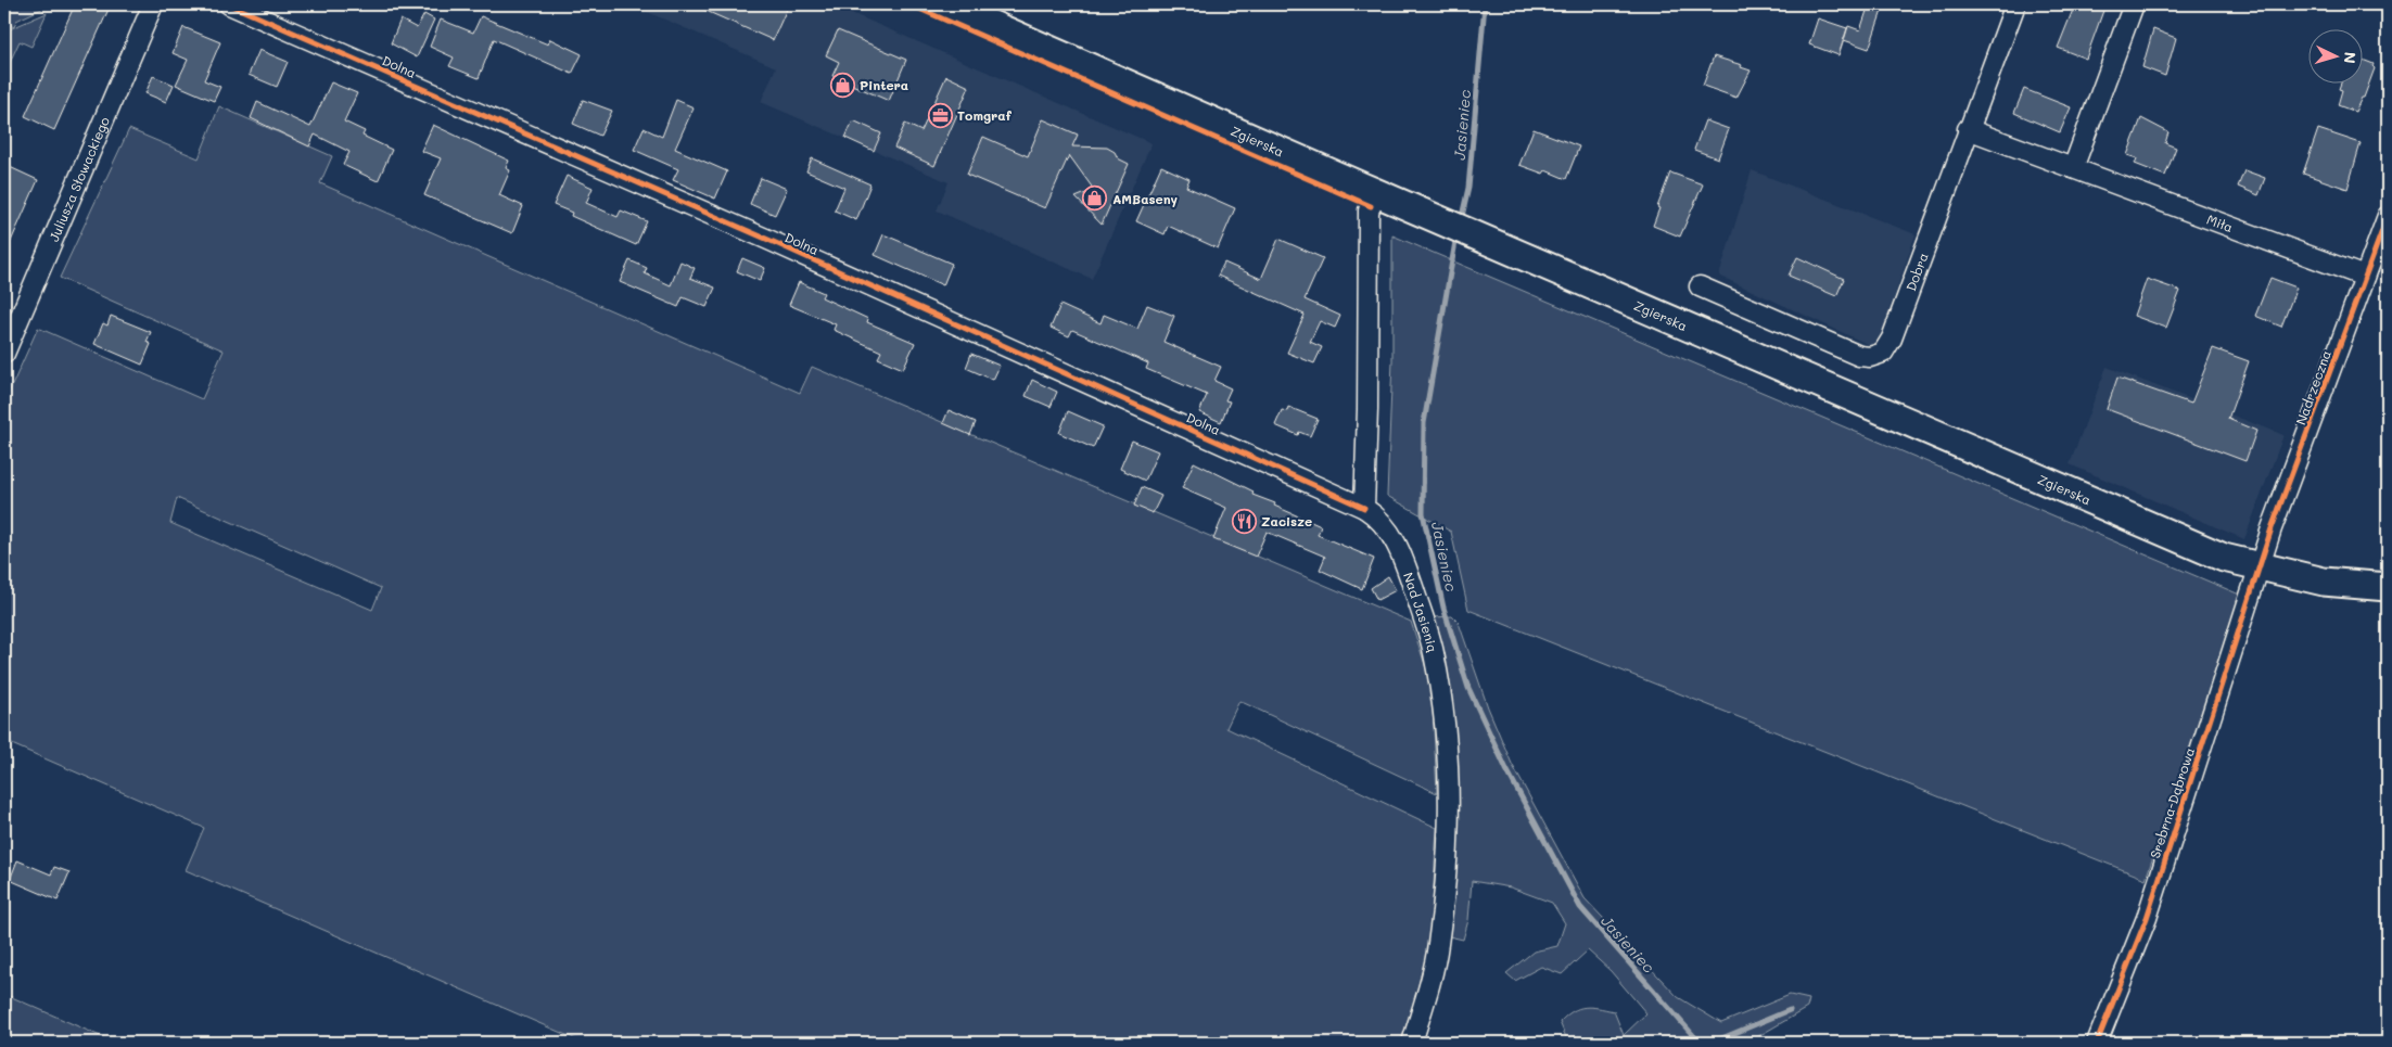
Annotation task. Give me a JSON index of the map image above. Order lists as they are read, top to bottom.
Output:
{
  "streets": {
    "main road": ["Zgierska"],
    "street": [
      "Dolna",
      "Juliusza Słowackiego",
      "Miła",
      "Dobra",
      "Nadrzeczna",
      "Nad Jasienią",
      "Srebrna-Dąbrowa"
    ]
  },
  "crossings": [
    ["Dolna", "Nad Jasienią"],
    ["Zgierska", "Nadrzeczna"],
    ["Zgierska", "Srebrna-Dąbrowa"],
    ["Miła", "Dobra"],
    ["Miła", "Nadrzeczna"],
    ["Nadrzeczna", "Srebrna-Dąbrowa"]
  ],
  "water": ["Jasieniec"],
  "places": {
    "shop": ["Pintera", "AMBaseny"],
    "office": ["Tomgraf"],
    "restaurant": ["Zacisze"]
  },
  "north": "right"
}
